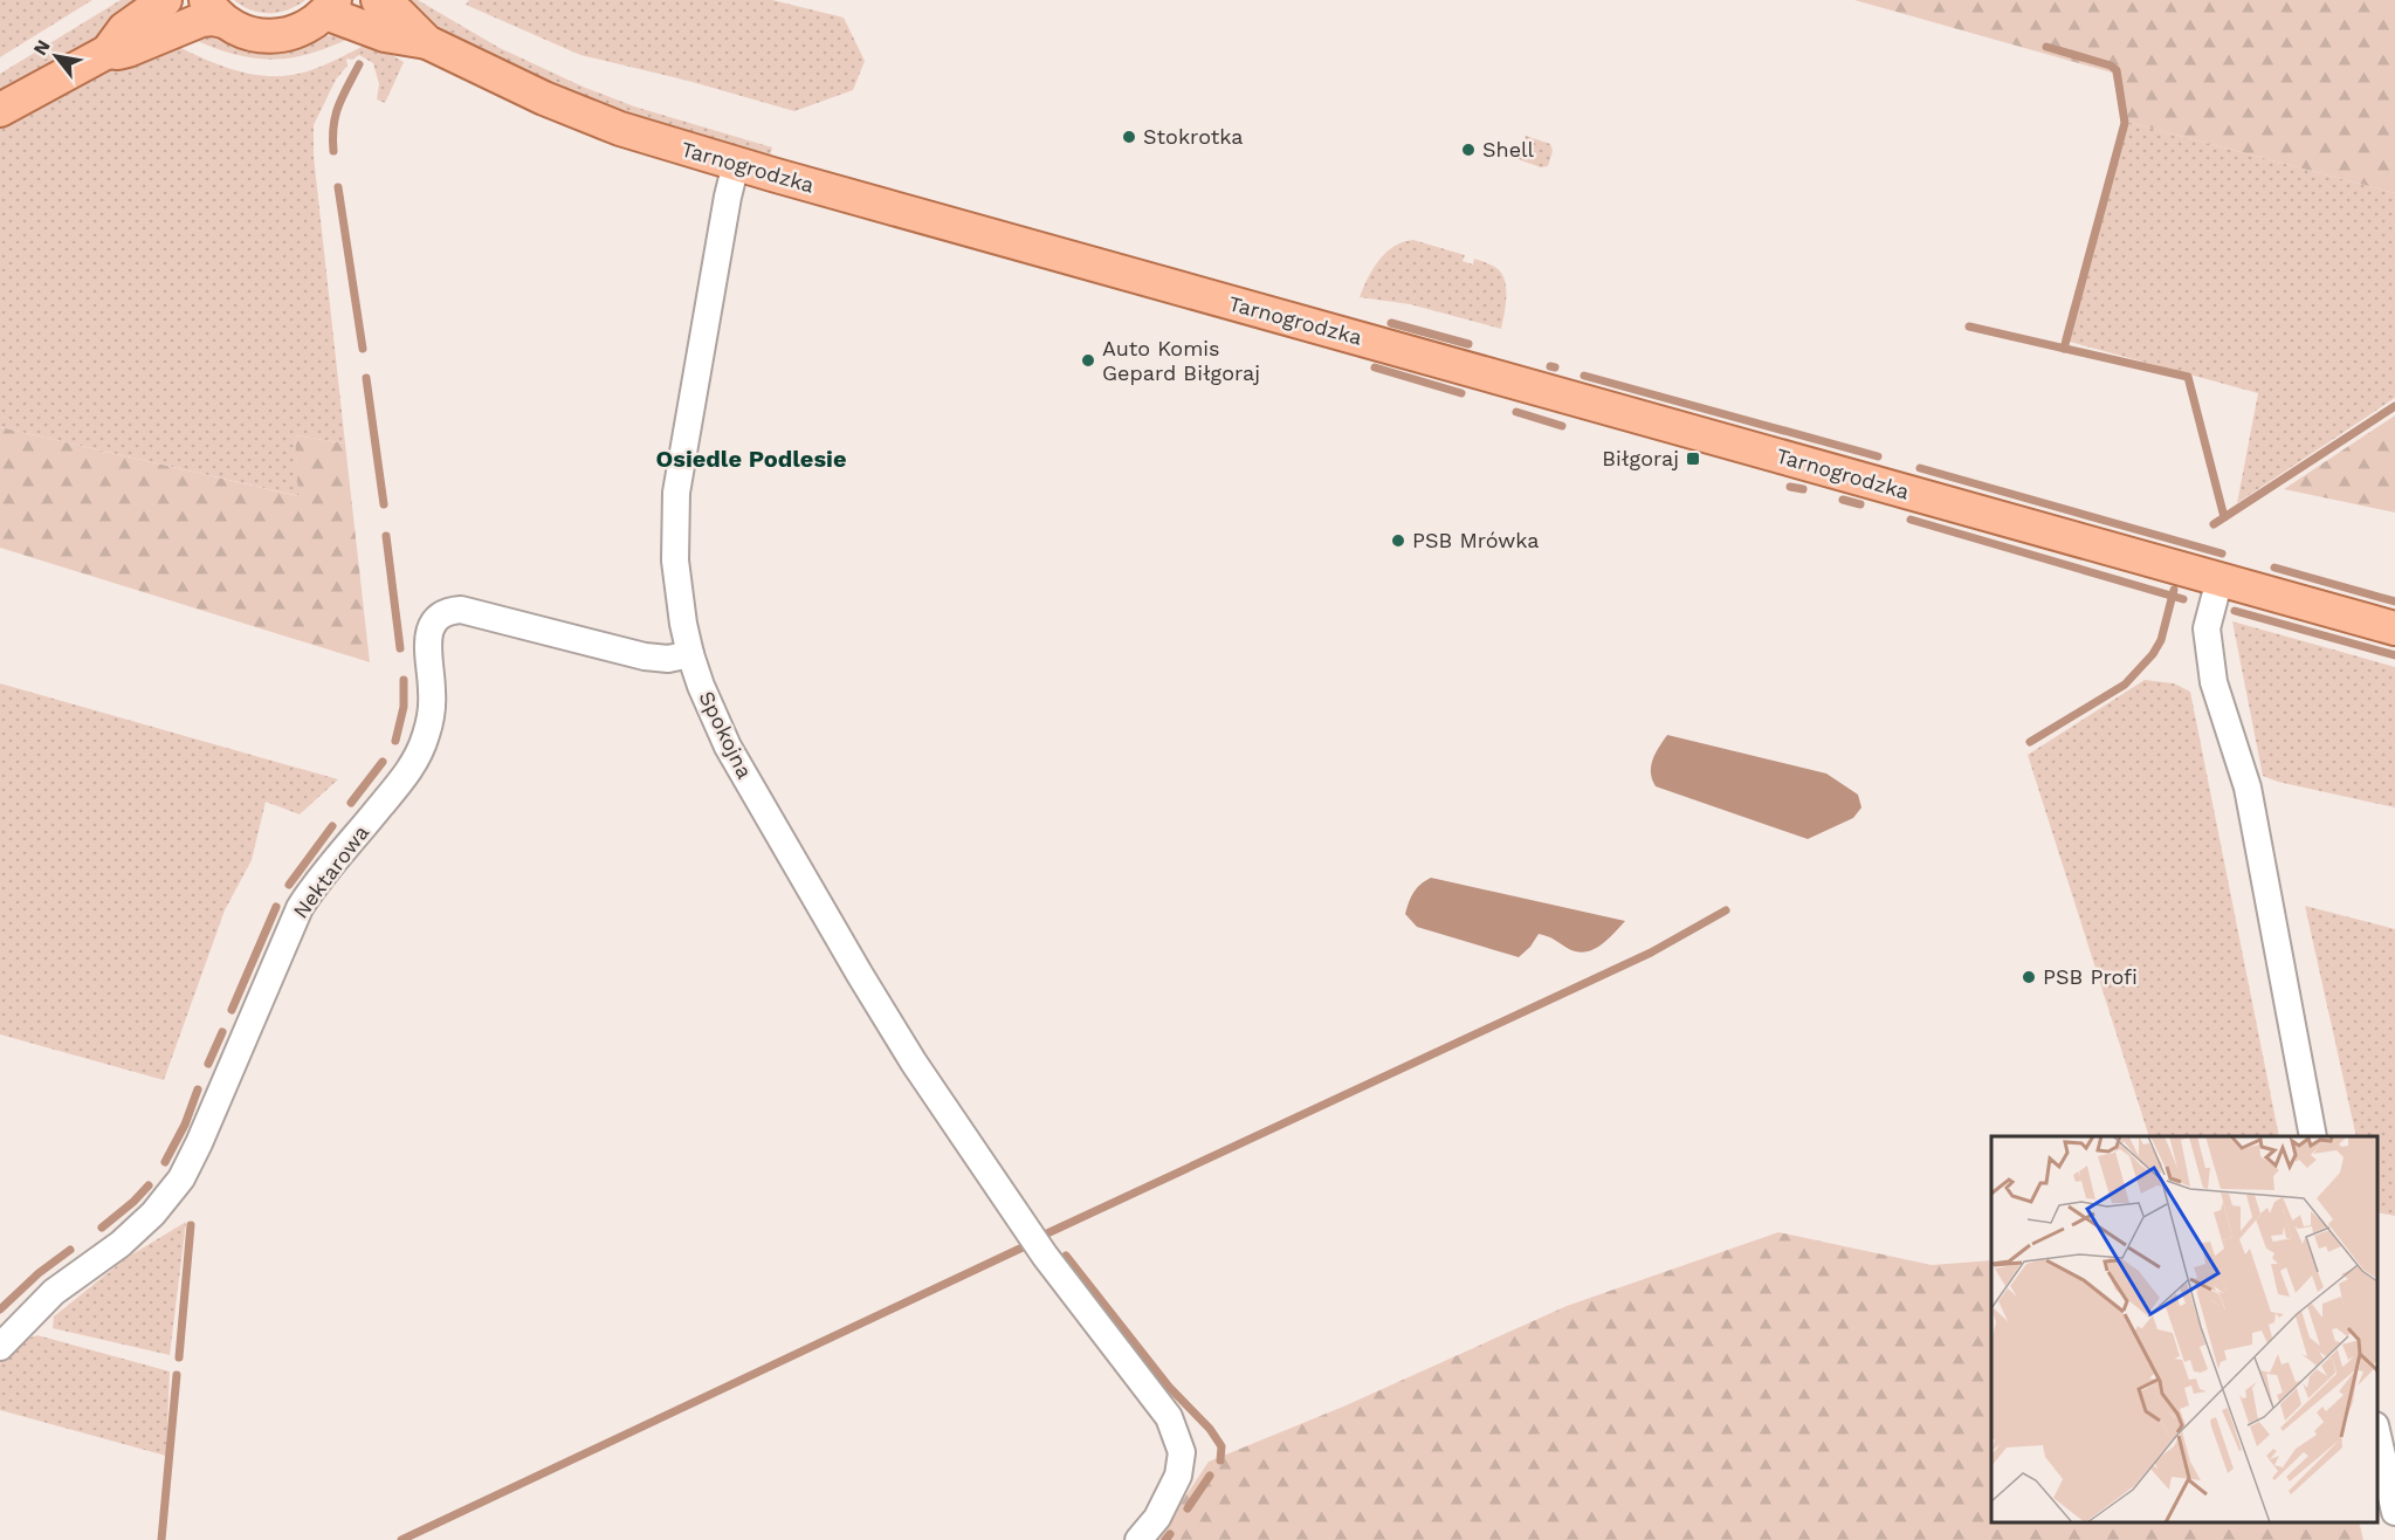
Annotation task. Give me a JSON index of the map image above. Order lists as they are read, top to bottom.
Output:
{
  "streets": {
    "main road": ["Tarnogrodzka"],
    "street": ["Spokojna", "Nektarowa"]
  },
  "crossings": [
    ["Tarnogrodzka", "Spokojna"],
    ["Spokojna", "Nektarowa"]
  ],
  "districts": ["Osiedle Podlesie"],
  "places": {
    "other": [
      "Stokrotka",
      "Shell",
      "Auto Komis Gepard Biłgoraj",
      "PSB Mrówka",
      "PSB Profi"
    ],
    "transit": ["Biłgoraj"]
  },
  "north": "top left"
}
